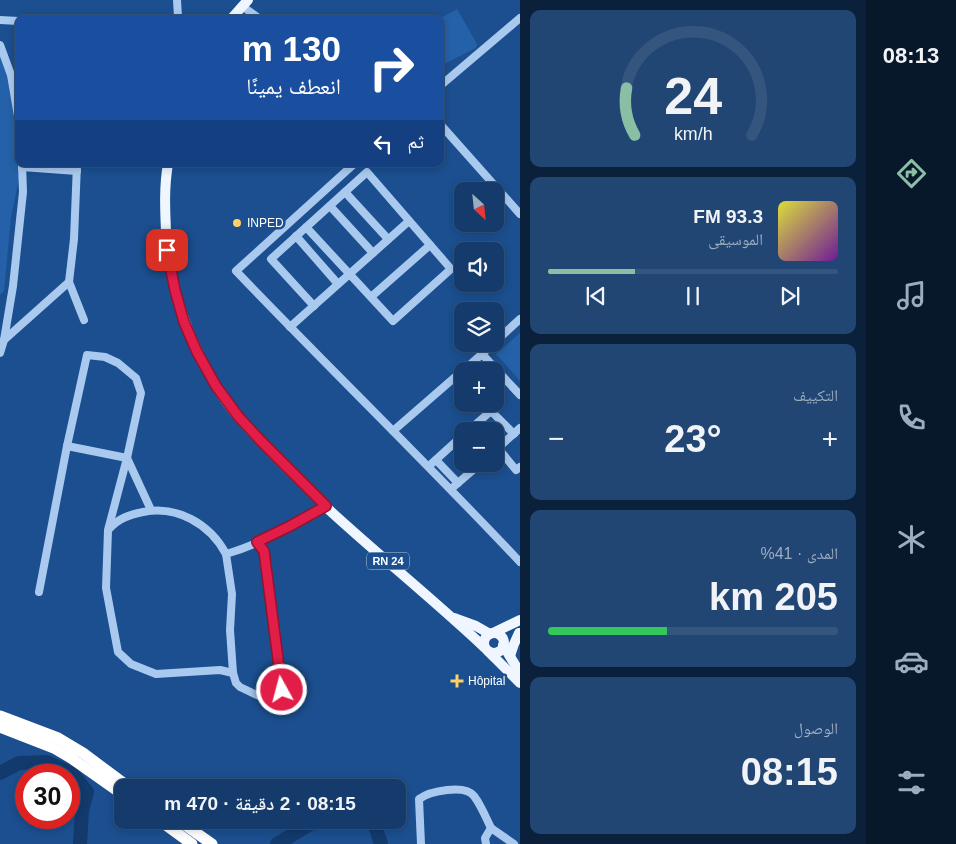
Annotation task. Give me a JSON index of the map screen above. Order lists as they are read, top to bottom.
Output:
{
  "streets": {
    "main road": ["RN 24"]
  },
  "places": {
    "other": ["INPED"],
    "health": ["Hôpital"]
  },
  "north": "bottom right",
  "page": {
    "tabs": "08:13",
    "turn": ["130 m", "انعطف يمينًا"],
    "then": "ثم",
    "map_buttons": ["+", "−"],
    "song": ["93.3 FM", "الموسيقى"],
    "tile": [
      "التكييف",
      ["المدى · 41%", "205 km"],
      ["الوصول", "08:15"]
    ],
    "heat": ["−", "23°", "+"],
    "limit": "30",
    "trip": "08:15 · 2 دقيقة · 470 m",
    "gauge": ["24", "km/h"]
  }
}
